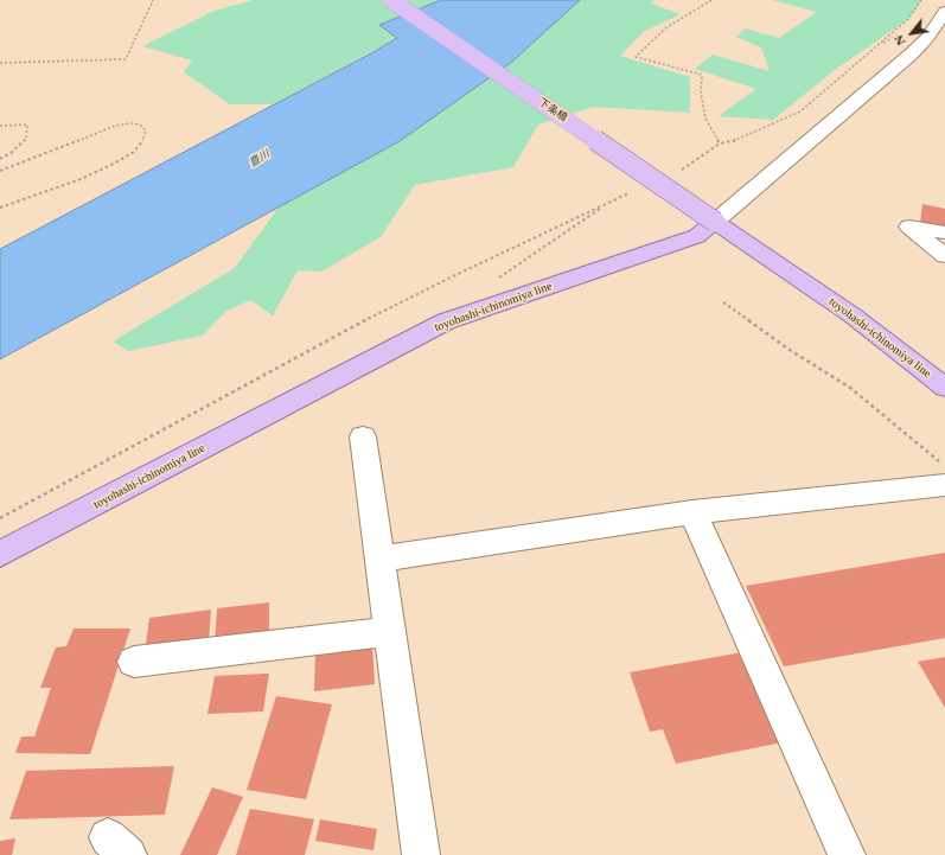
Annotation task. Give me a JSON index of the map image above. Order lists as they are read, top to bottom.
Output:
{
  "streets": {
    "main road": ["下条橋", "toyohashi-ichinomiya line"]
  },
  "crossings": [
    ["下条橋", "toyohashi-ichinomiya line"]
  ],
  "water": ["豊川"],
  "north": "bottom left"
}
